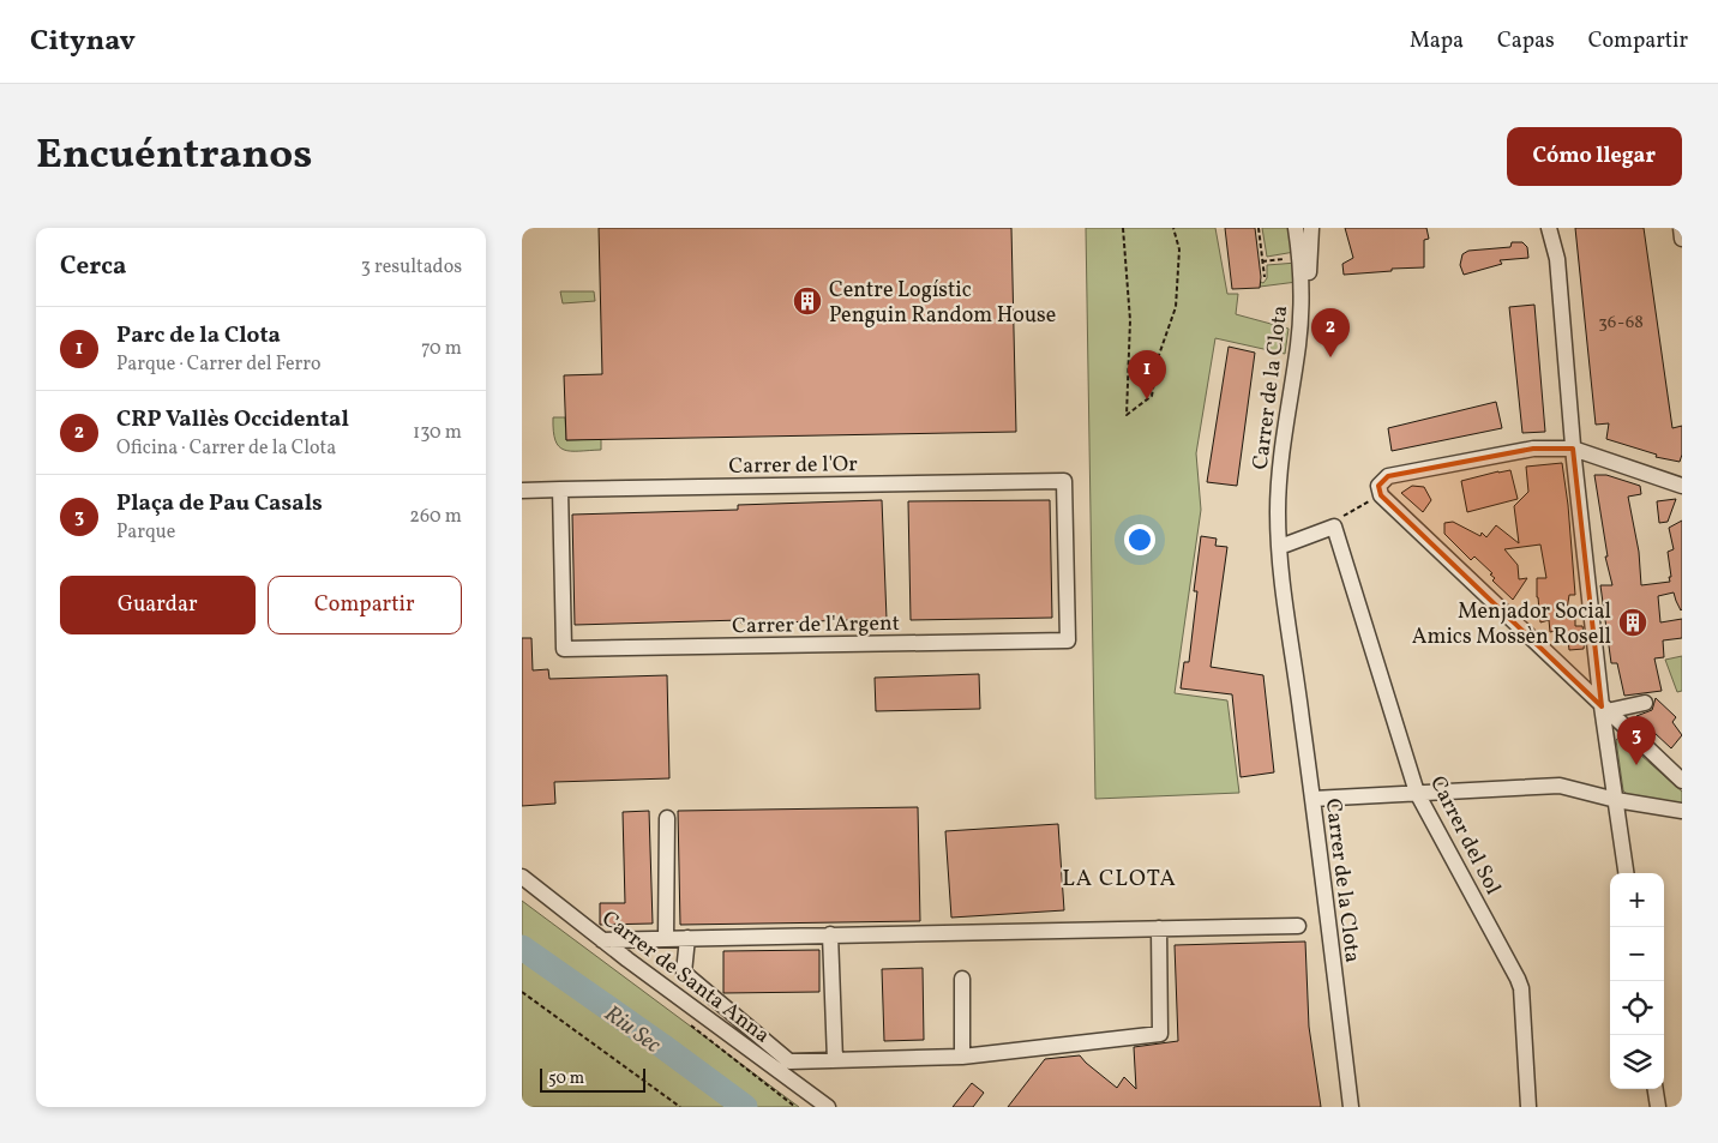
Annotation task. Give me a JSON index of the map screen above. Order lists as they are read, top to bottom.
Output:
{
  "streets": {
    "street": [
      "Carrer de la Clota",
      "Carrer de l'Or",
      "Carrer de l'Argent",
      "Carrer del Sol",
      "Carrer de Santa Anna"
    ]
  },
  "crossings": [
    ["Carrer de la Clota", "Carrer del Sol"],
    ["Carrer de l'Or", "Carrer de l'Argent"]
  ],
  "districts": ["LA CLOTA"],
  "water": ["Riu Sec"],
  "places": {
    "building": ["Centre Logístic Penguin Random House", "Menjador Social Amics Mossèn Rosell"]
  },
  "house_numbers": ["36-68"],
  "scale_bar": "50 m",
  "page": {
    "header": "Citynav",
    "nav": ["Mapa", "Capas", "Compartir"],
    "title": "Encuéntranos",
    "buttons": [
      "Cómo llegar",
      ["Guardar", "Compartir"]
    ],
    "heading": ["Cerca", "3 resultados"],
    "list": [
      {
        "mark": "1",
        "name": "Parc de la Clota",
        "note": "Parque · Carrer del Ferro",
        "value": "70 m"
      },
      {
        "mark": "2",
        "name": "CRP Vallès Occidental",
        "note": "Oficina · Carrer de la Clota",
        "value": "130 m"
      },
      {
        "mark": "3",
        "name": "Plaça de Pau Casals",
        "note": "Parque",
        "value": "260 m"
      }
    ],
    "pins": ["2", "1", "3"],
    "map_buttons": ["+", "−"],
    "scale": "50 m"
  }
}
